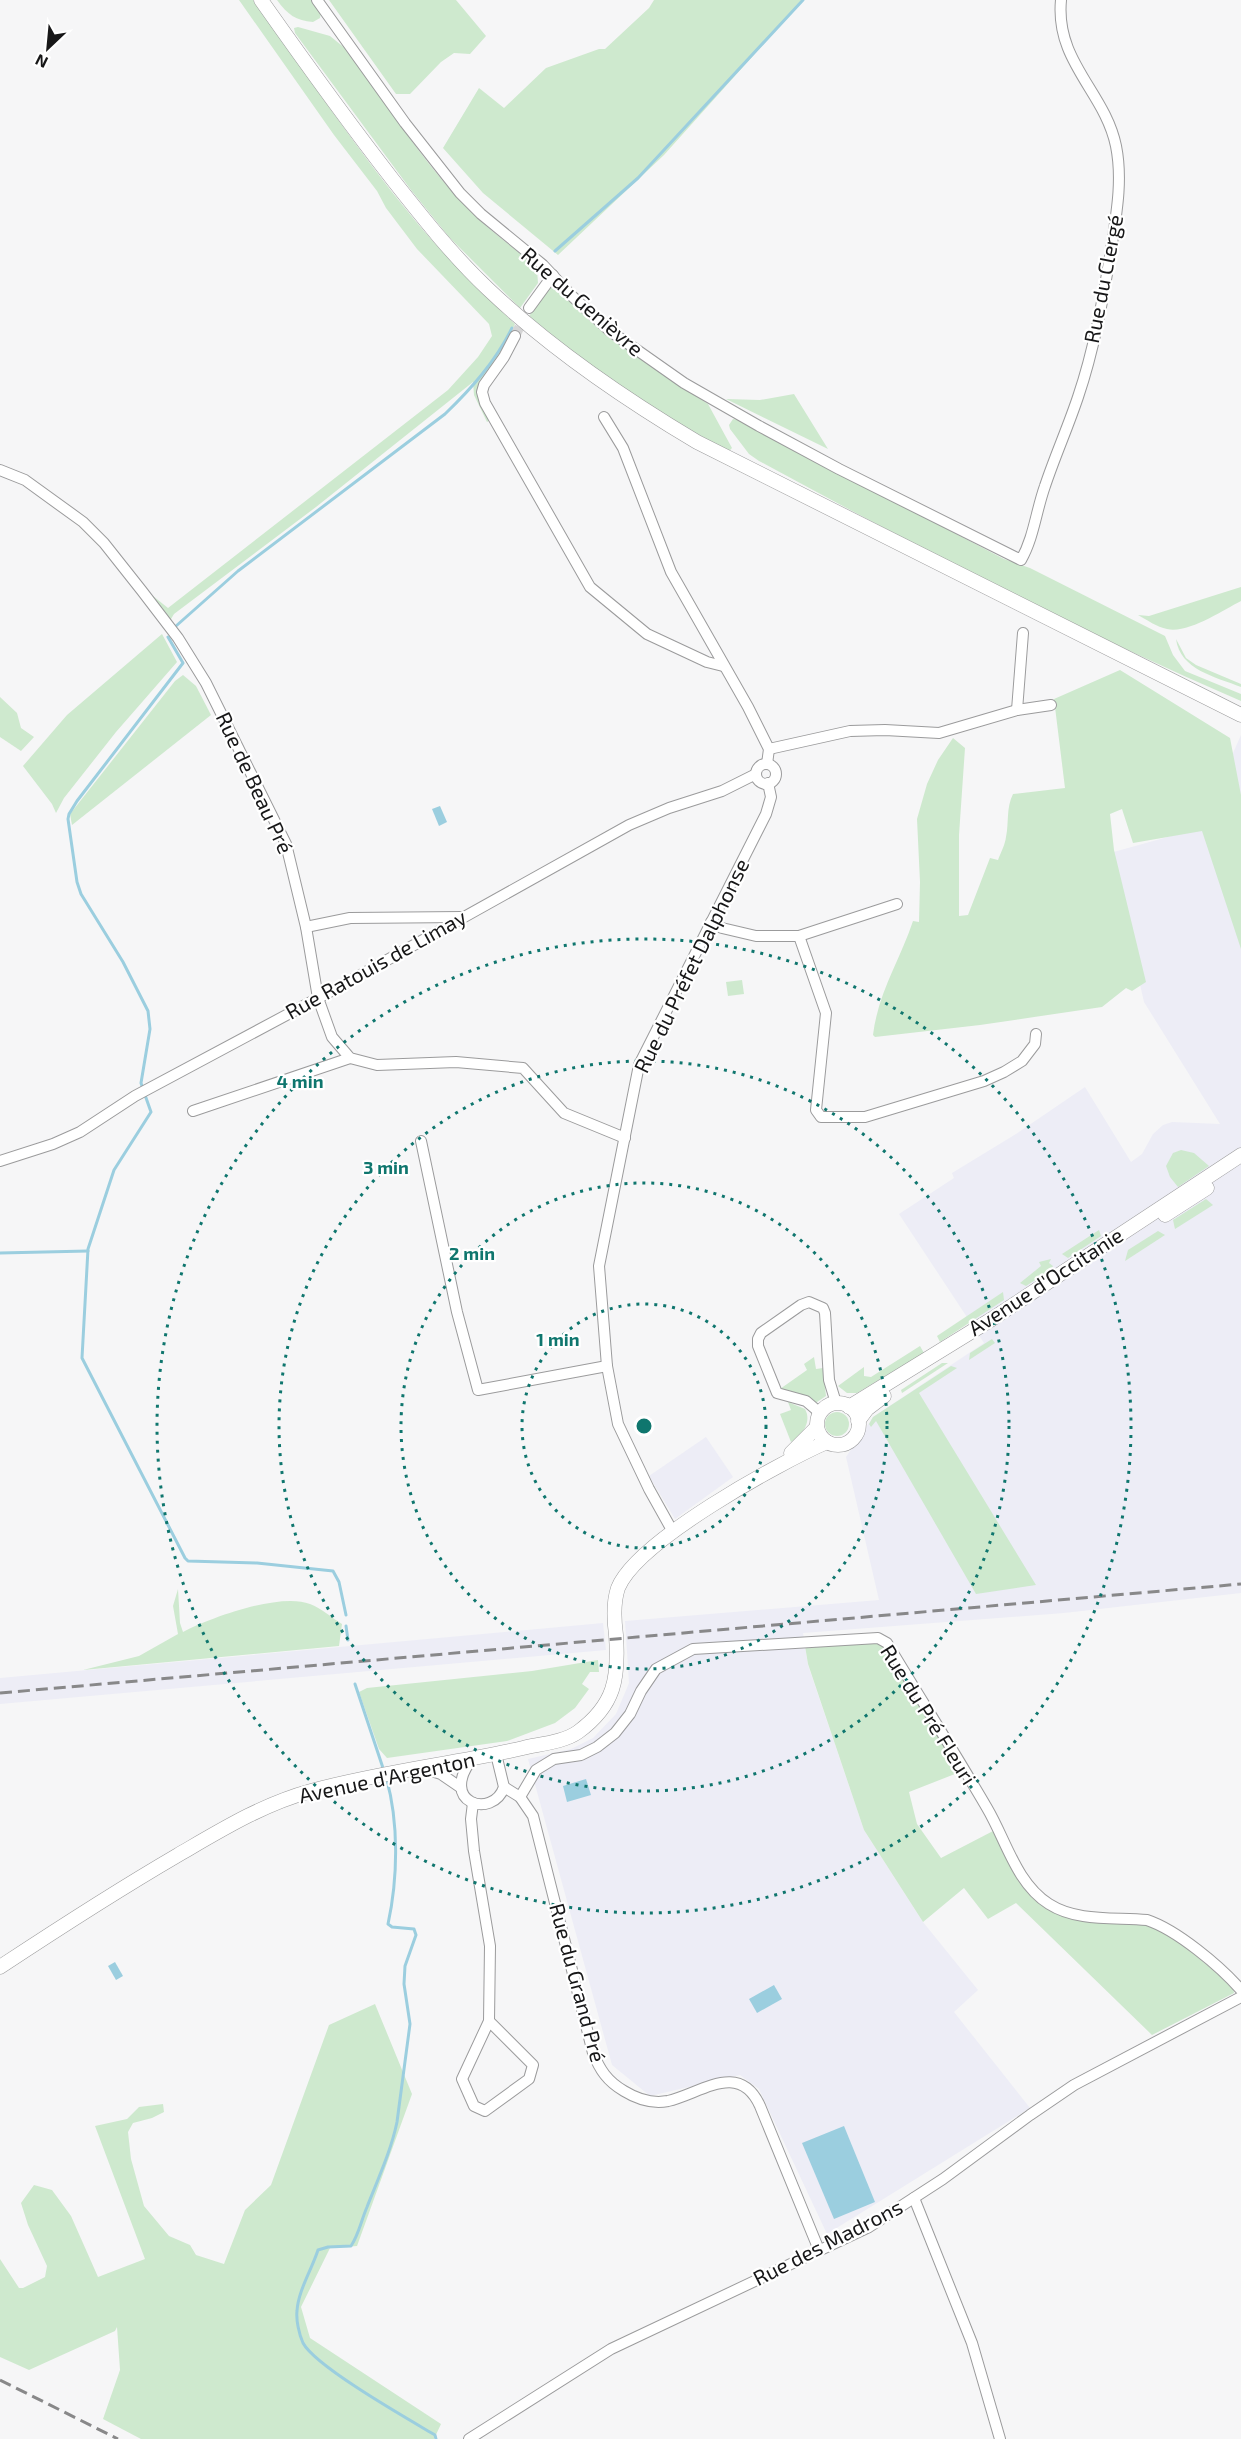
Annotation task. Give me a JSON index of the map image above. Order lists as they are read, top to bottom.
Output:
{
  "streets": {
    "main road": ["Avenue d'Occitanie", "Avenue d'Argenton"],
    "street": [
      "Rue du Clergé",
      "Rue du Genièvre",
      "Rue de Beau Pré",
      "Rue Ratouis de Limay",
      "Rue du Préfet Dalphonse",
      "Rue du Pré Fleuri",
      "Rue du Grand Pré",
      "Rue des Madrons"
    ]
  },
  "crossings": [
    ["Rue du Clergé", "Rue du Genièvre"],
    ["Rue de Beau Pré", "Rue Ratouis de Limay"],
    ["Rue Ratouis de Limay", "Rue du Préfet Dalphonse"],
    ["Rue du Préfet Dalphonse", "Avenue d'Occitanie"],
    ["Rue du Préfet Dalphonse", "Avenue d'Argenton"],
    ["Avenue d'Occitanie", "Avenue d'Argenton"],
    ["Rue du Pré Fleuri", "Rue du Grand Pré"],
    ["Avenue d'Argenton", "Rue du Grand Pré"],
    ["Rue du Grand Pré", "Rue des Madrons"]
  ],
  "north": "bottom left",
  "rings": [
    "4 min",
    "3 min",
    "2 min",
    "1 min"
  ]
}
